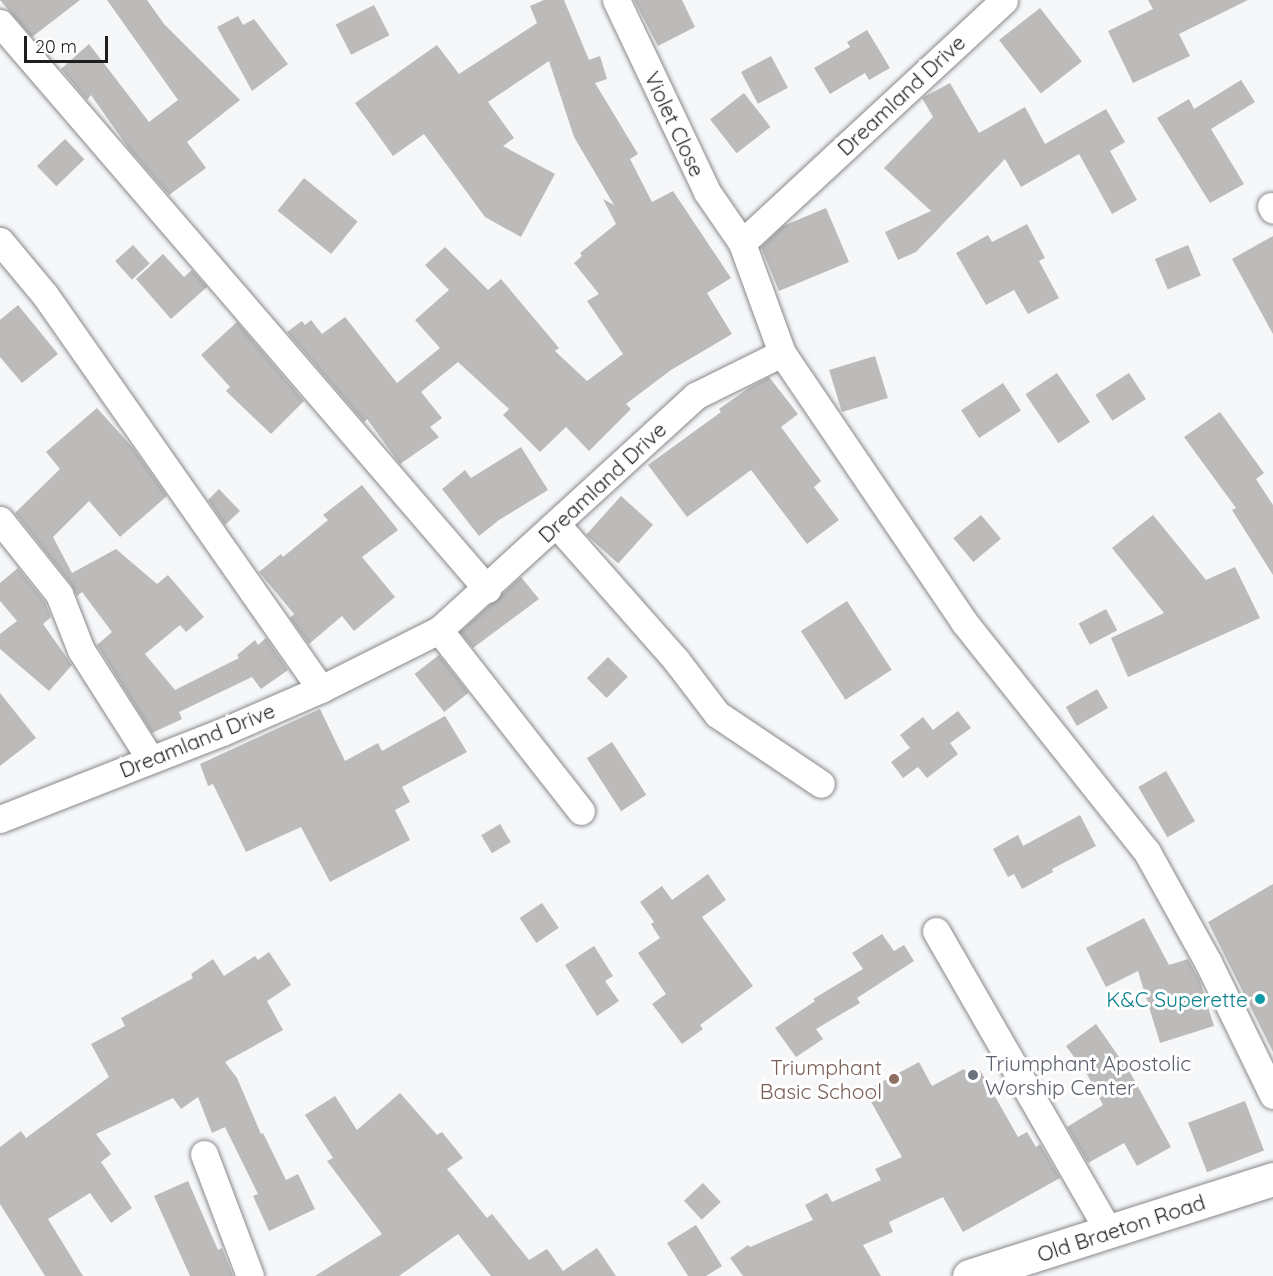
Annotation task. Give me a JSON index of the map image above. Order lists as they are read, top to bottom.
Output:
{
  "streets": {
    "street": ["Dreamland Drive", "Violet Close", "Old Braeton Road"]
  },
  "crossings": [
    ["Dreamland Drive", "Violet Close"]
  ],
  "places": ["K&C Superette", "Triumphant Apostolic Worship Center", "Triumphant Basic School"],
  "scale_bar": "20 m"
}
